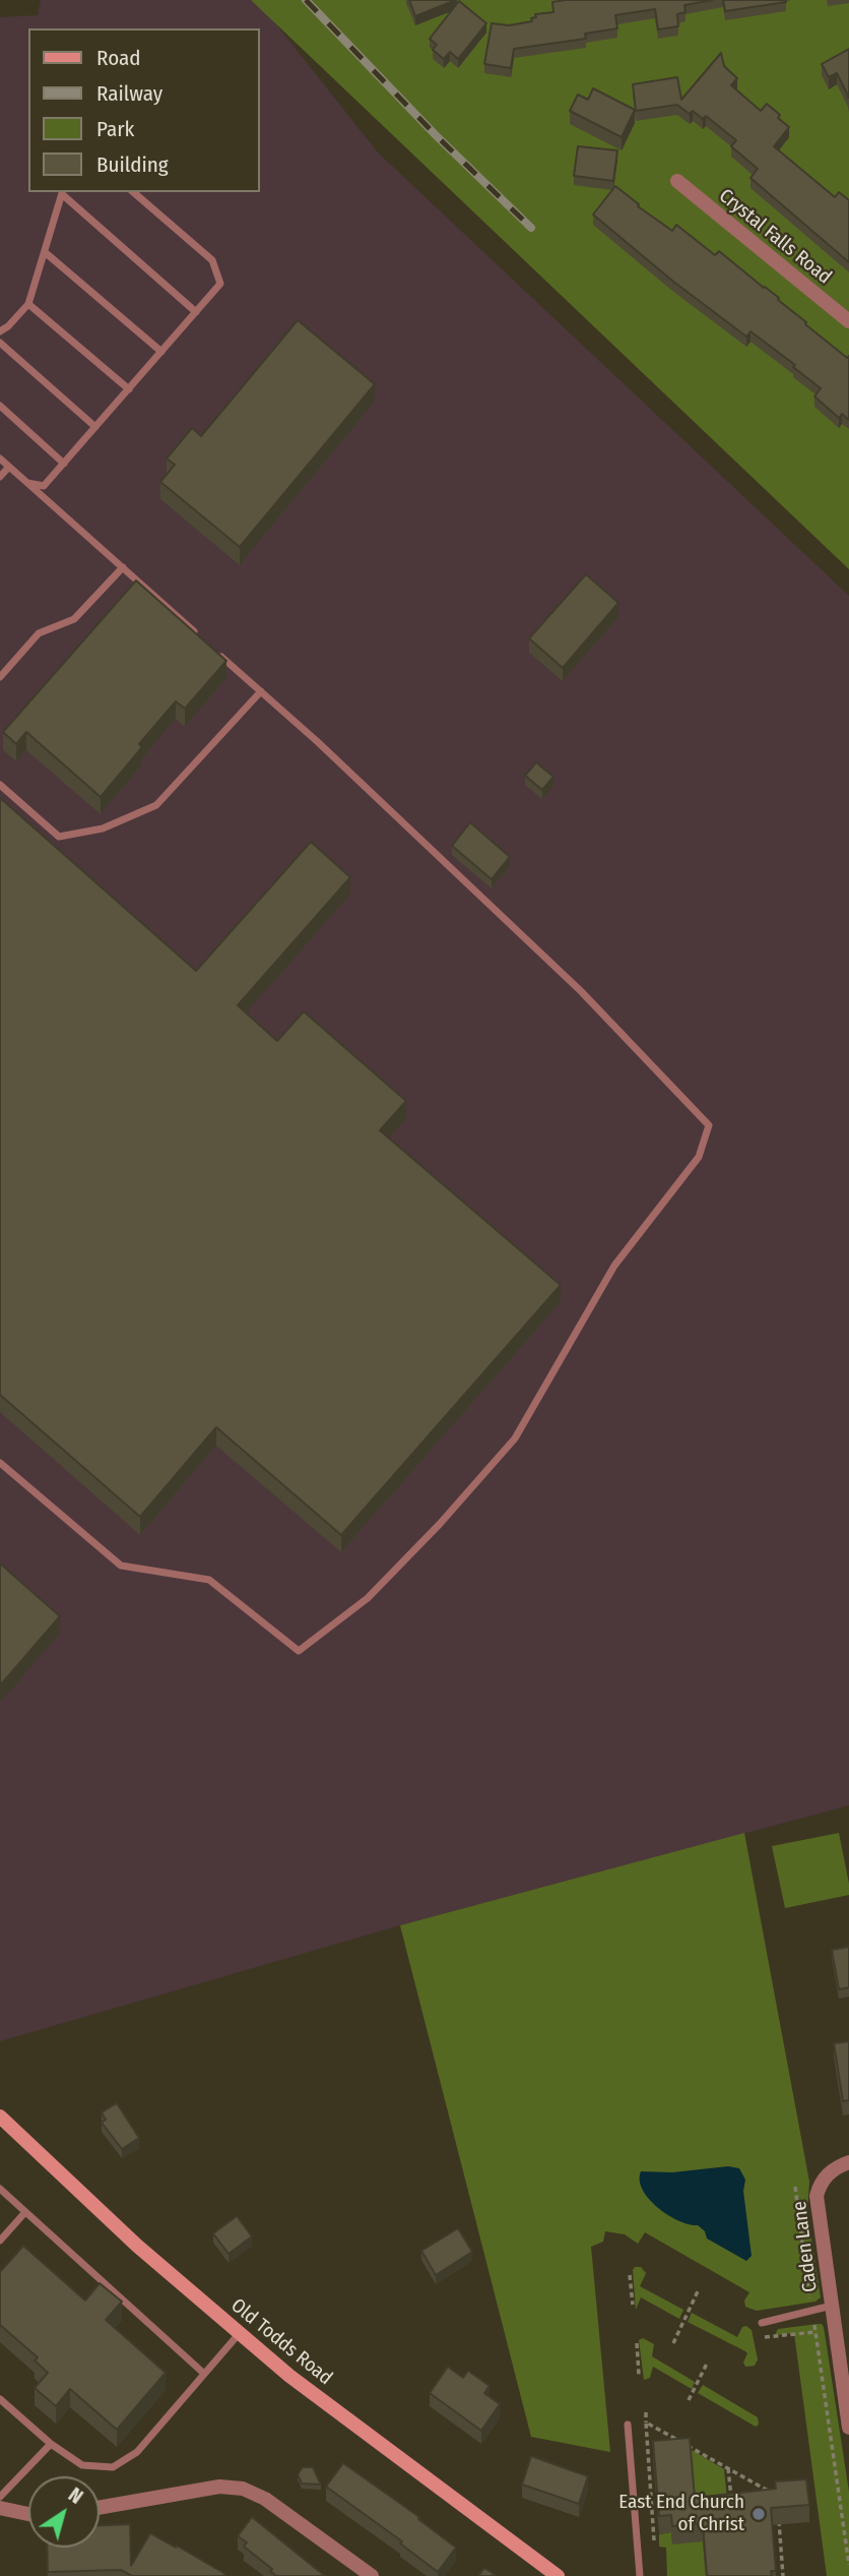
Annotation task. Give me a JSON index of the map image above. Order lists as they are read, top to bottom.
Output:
{
  "streets": {
    "main road": ["Old Todds Road"],
    "street": ["Crystal Falls Road", "Caden Lane"]
  },
  "places": ["East End Church of Christ"],
  "legend": [
    "Road",
    "Railway",
    "Park",
    "Building"
  ],
  "north": "top right"
}
